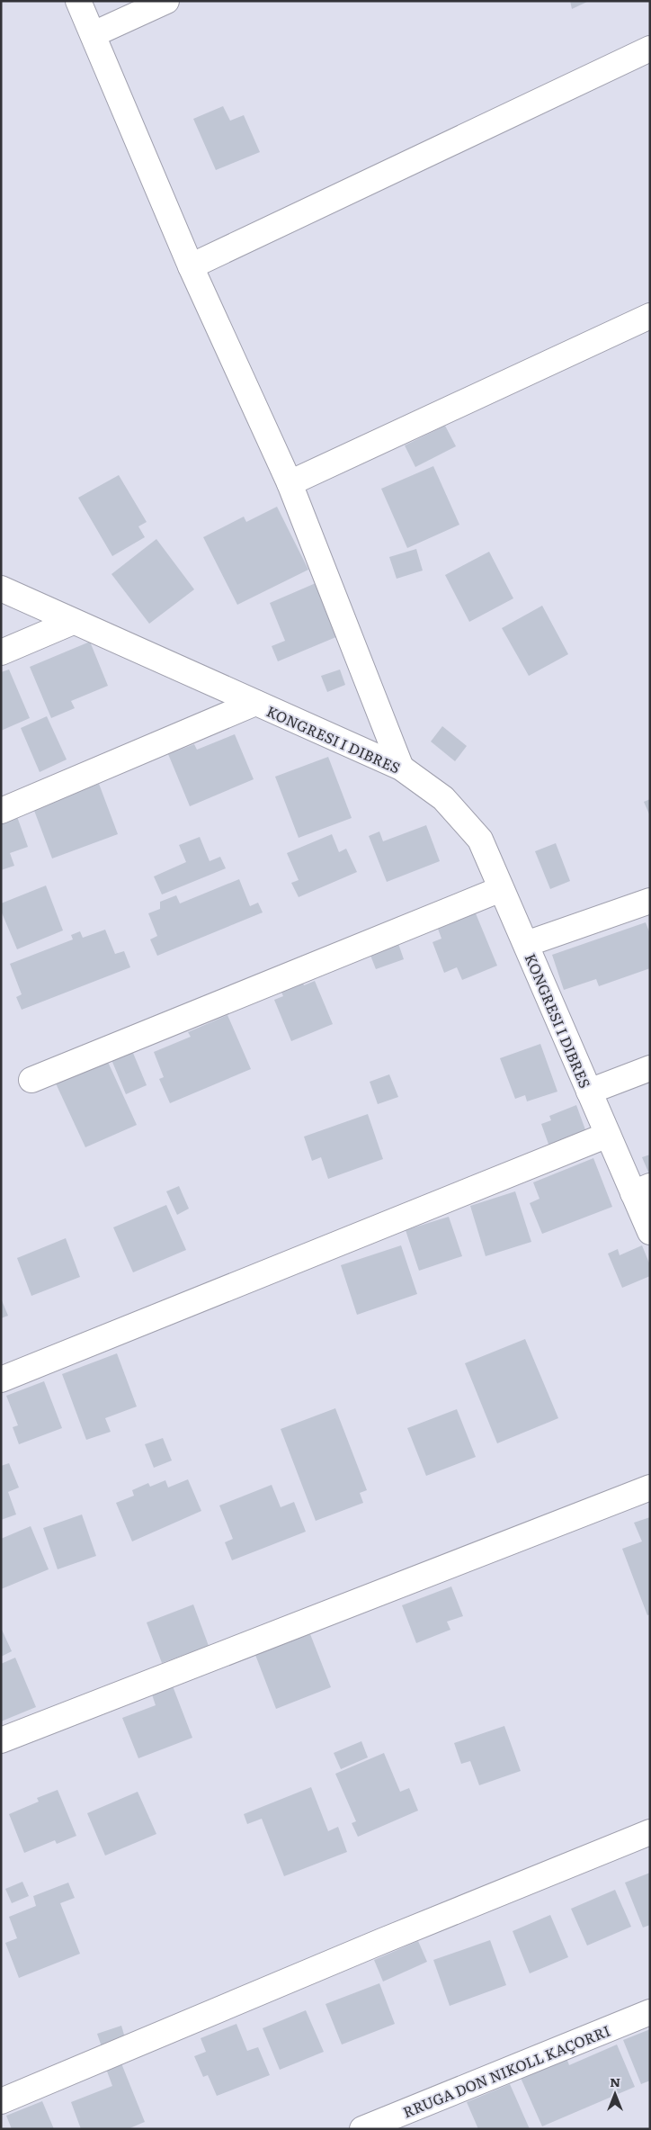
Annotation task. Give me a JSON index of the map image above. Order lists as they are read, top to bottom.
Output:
{
  "streets": {
    "street": ["KONGRESI I DIBRES", "RRUGA DON NIKOLL KAÇORRI"]
  },
  "north": "top"
}
